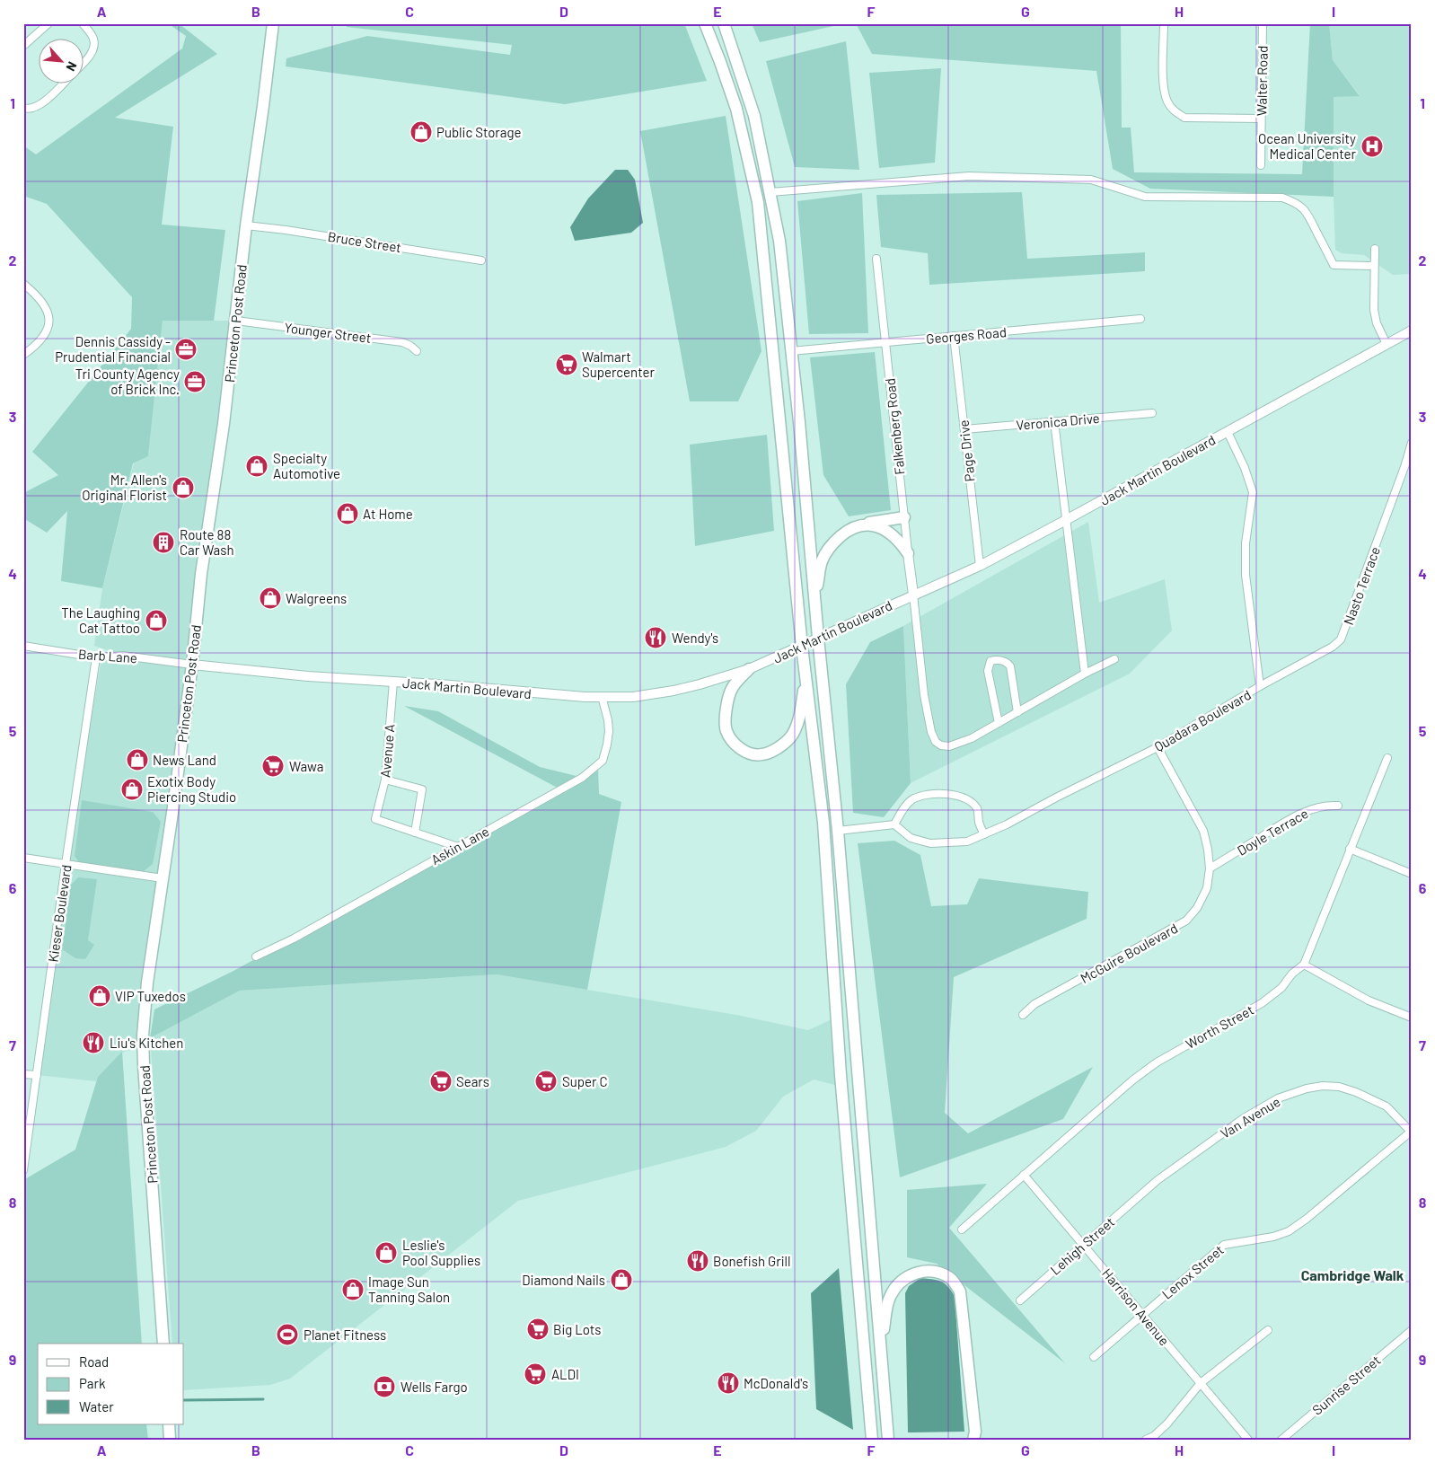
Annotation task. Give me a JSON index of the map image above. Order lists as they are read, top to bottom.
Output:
{
  "streets": {
    "main road": ["Princeton Post Road"],
    "street": [
      "Walter Road",
      "Bruce Street",
      "Younger Street",
      "Georges Road",
      "Veronica Drive",
      "Falkenberg Road",
      "Page Drive",
      "Jack Martin Boulevard",
      "Nasto Terrace",
      "Barb Lane",
      "Quadara Boulevard",
      "Avenue A",
      "Doyle Terrace",
      "Askin Lane",
      "Kieser Boulevard",
      "McGuire Boulevard",
      "Worth Street",
      "Van Avenue",
      "Lehigh Street",
      "Lenox Street",
      "Harrison Avenue",
      "Sunrise Street"
    ]
  },
  "crossings": [
    ["Bruce Street", "Princeton Post Road"],
    ["Princeton Post Road", "Younger Street"],
    ["Princeton Post Road", "Jack Martin Boulevard"],
    ["Princeton Post Road", "Barb Lane"],
    ["Georges Road", "Falkenberg Road"],
    ["Georges Road", "Page Drive"],
    ["Veronica Drive", "Page Drive"],
    ["Falkenberg Road", "Jack Martin Boulevard"],
    ["Page Drive", "Jack Martin Boulevard"],
    ["Jack Martin Boulevard", "Barb Lane"],
    ["Jack Martin Boulevard", "Quadara Boulevard"],
    ["Jack Martin Boulevard", "Avenue A"],
    ["Jack Martin Boulevard", "Askin Lane"],
    ["Nasto Terrace", "Quadara Boulevard"],
    ["Barb Lane", "Kieser Boulevard"],
    ["Quadara Boulevard", "McGuire Boulevard"],
    ["Doyle Terrace", "McGuire Boulevard"],
    ["Worth Street", "Harrison Avenue"],
    ["Van Avenue", "Lehigh Street"],
    ["Van Avenue", "Lenox Street"],
    ["Lehigh Street", "Harrison Avenue"],
    ["Lenox Street", "Harrison Avenue"]
  ],
  "districts": ["Cambridge Walk"],
  "places": {
    "shop": [
      "Public Storage",
      "Specialty Automotive",
      "Mr. Allen's Original Florist",
      "At Home",
      "Walgreens",
      "The Laughing Cat Tattoo",
      "News Land",
      "Exotix Body Piercing Studio",
      "VIP Tuxedos",
      "Leslie's Pool Supplies",
      "Diamond Nails",
      "Image Sun Tanning Salon"
    ],
    "hospital": ["Ocean University Medical Center"],
    "office": ["Dennis Cassidy - Prudential Financial", "Tri County Agency of Brick Inc."],
    "supermarket": [
      "Walmart Supercenter",
      "Wawa",
      "Sears",
      "Super C",
      "Big Lots",
      "ALDI"
    ],
    "building": ["Route 88 Car Wash"],
    "restaurant": [
      "Wendy's",
      "Liu's Kitchen",
      "Bonefish Grill",
      "McDonald's"
    ],
    "sports": ["Planet Fitness"],
    "bank": ["Wells Fargo"]
  },
  "legend": ["Road", "Park", "Water"],
  "north": "bottom right",
  "grid": {
    "columns": [
      "A",
      "B",
      "C",
      "D",
      "E",
      "F",
      "G",
      "H",
      "I"
    ],
    "rows": [
      "1",
      "2",
      "3",
      "4",
      "5",
      "6",
      "7",
      "8",
      "9"
    ]
  }
}
